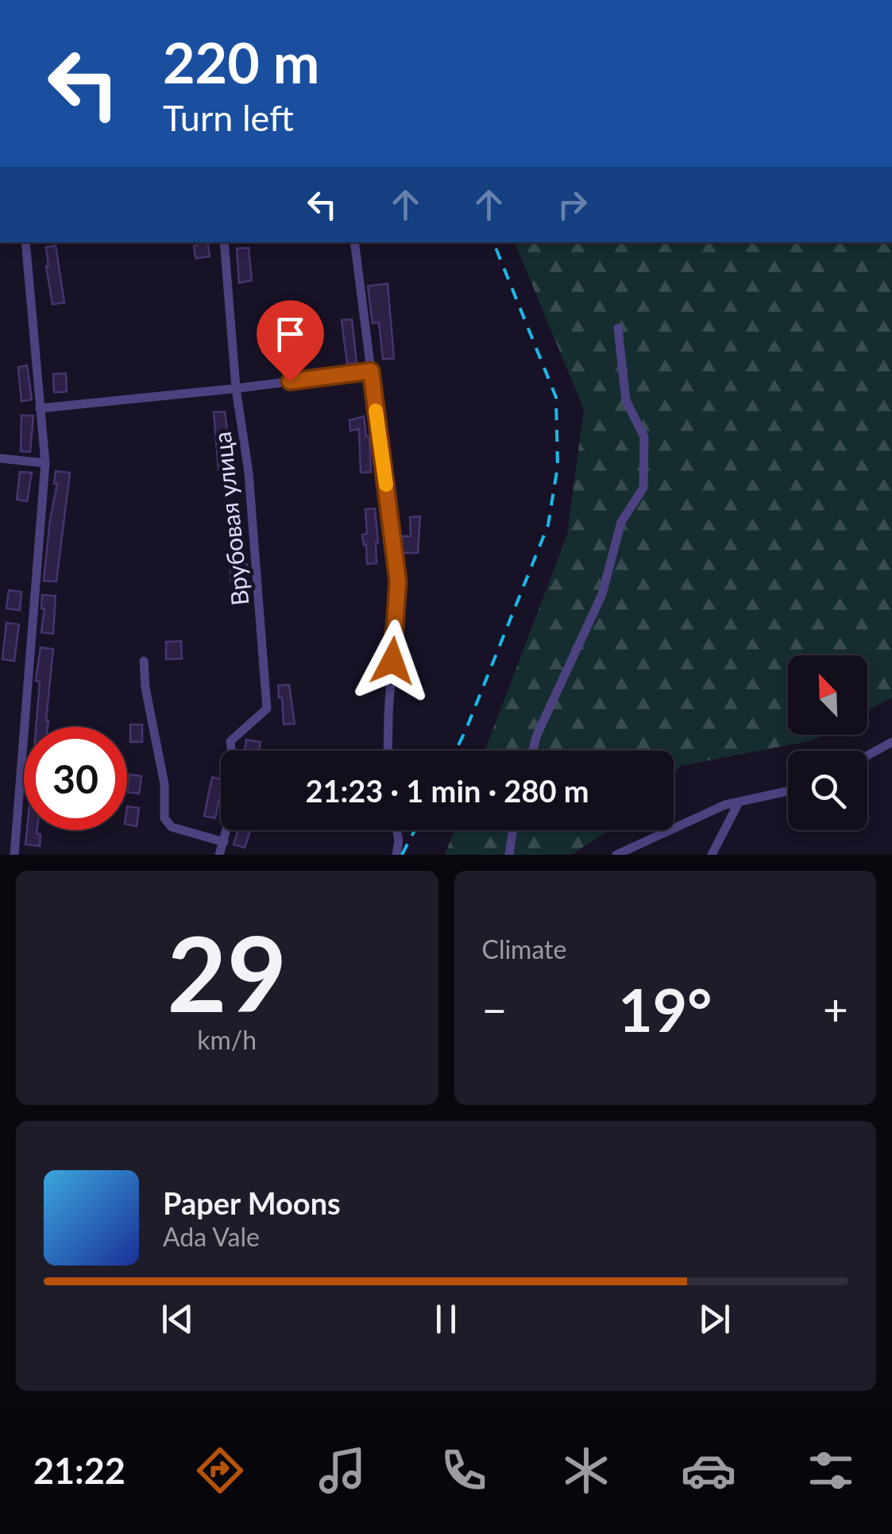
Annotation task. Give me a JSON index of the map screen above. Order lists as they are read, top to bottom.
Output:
{
  "streets": {
    "street": ["Врубовая улица"]
  },
  "north": "top left",
  "page": {
    "turn": ["220 m", "Turn left"],
    "limit": "30",
    "trip": "21:23 · 1 min · 280 m",
    "tile": [
      ["29", "km/h"],
      "Climate"
    ],
    "heat": ["−", "19°", "+"],
    "song": ["Paper Moons", "Ada Vale"],
    "tabs": "21:22"
  }
}
